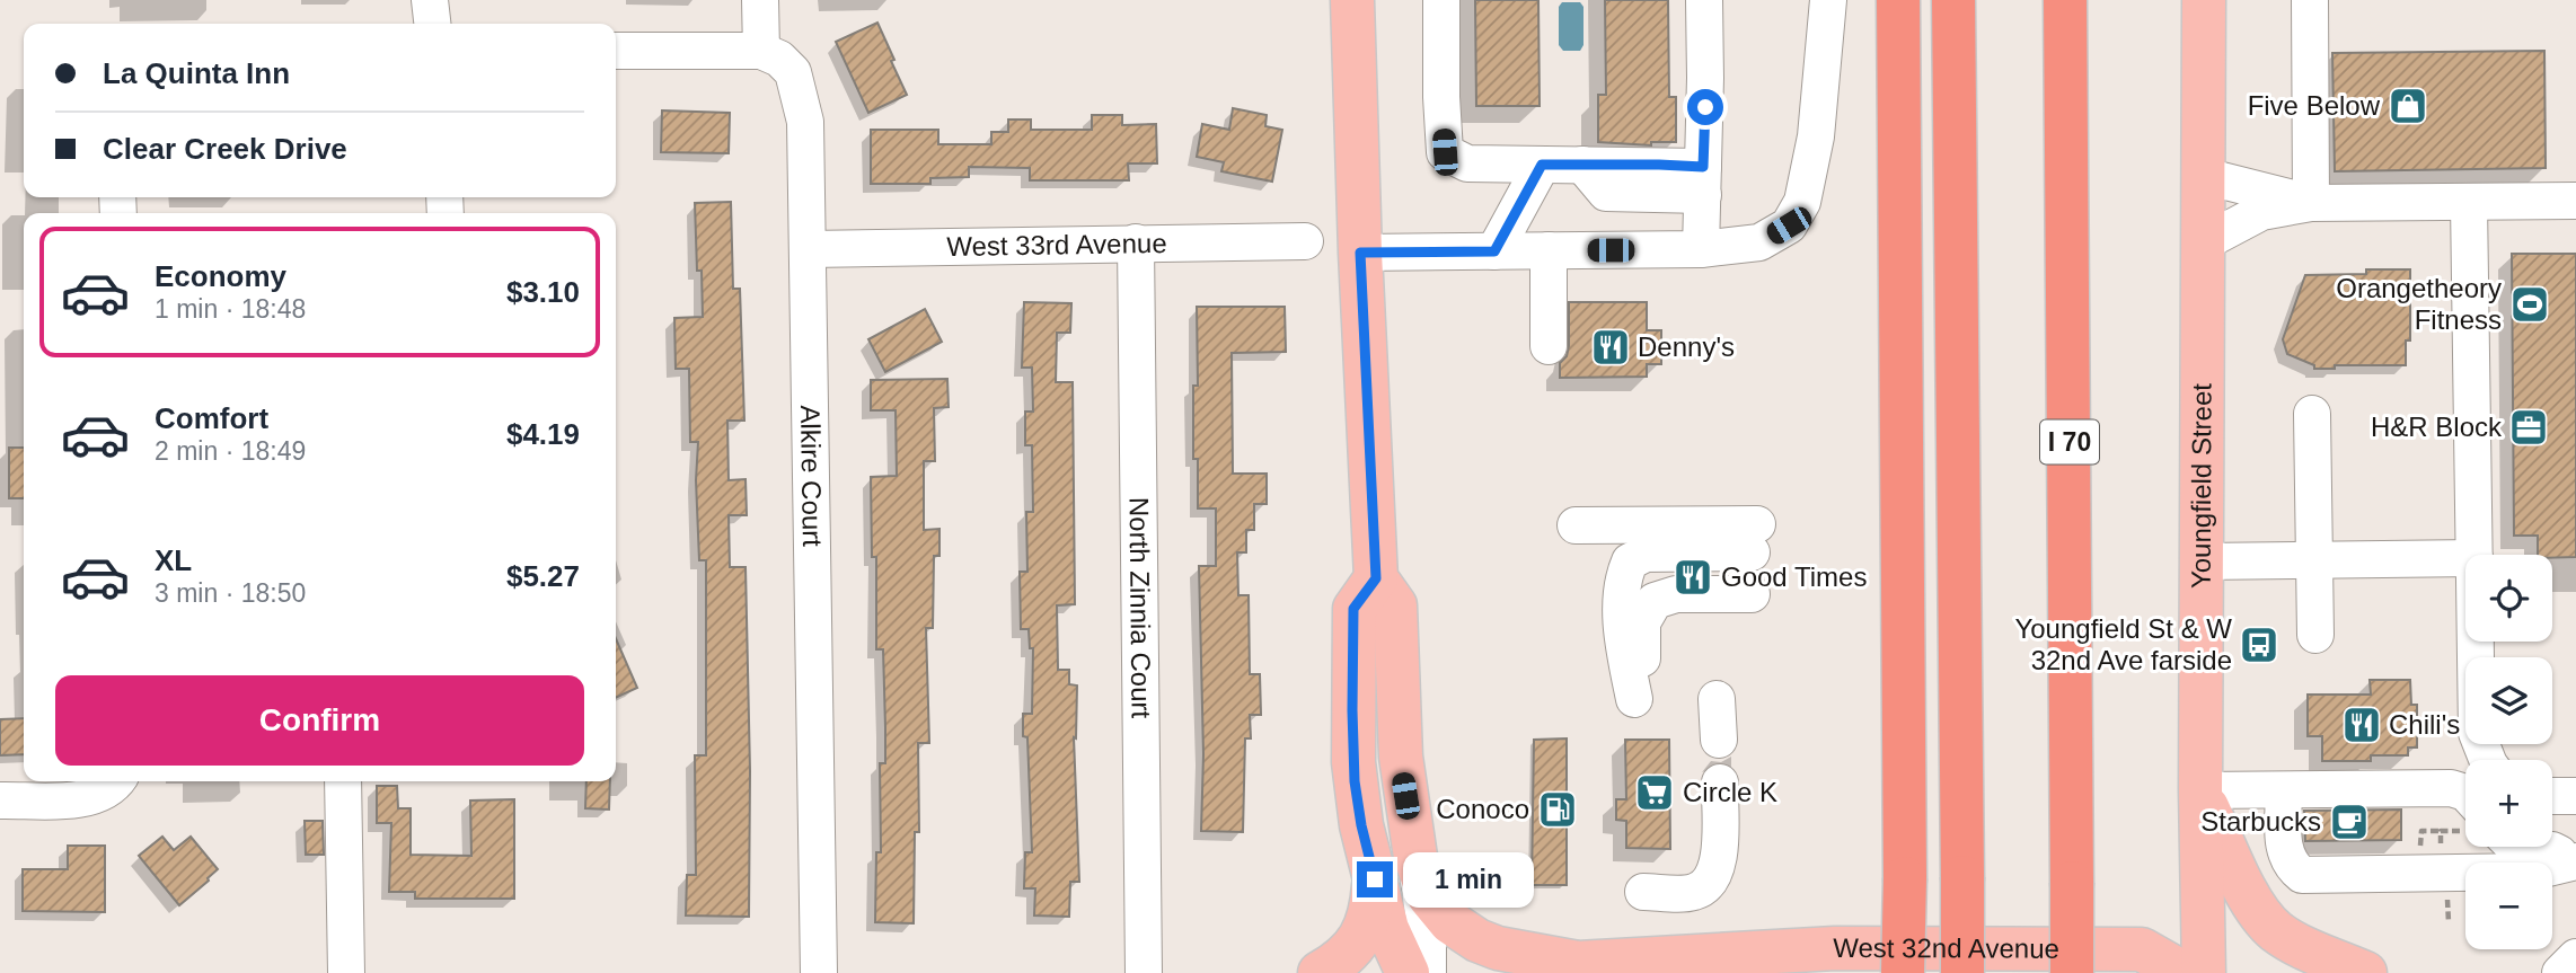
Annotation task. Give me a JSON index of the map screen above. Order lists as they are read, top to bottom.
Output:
{
  "streets": {
    "highway": ["I 70"],
    "main road": ["Youngfield Street", "West 32nd Avenue"],
    "street": ["West 33rd Avenue", "Alkire Court", "North Zinnia Court"]
  },
  "crossings": [
    ["West 33rd Avenue", "Alkire Court"],
    ["West 33rd Avenue", "North Zinnia Court"]
  ],
  "places": {
    "shop": ["Five Below"],
    "sports": ["Orangetheory Fitness"],
    "restaurant": ["Denny's", "Good Times", "Chili's"],
    "office": ["H&R Block"],
    "bus stop": ["Youngfield St & W 32nd Ave farside"],
    "supermarket": ["Circle K"],
    "fuel station": ["Conoco"],
    "cafe": ["Starbucks"]
  },
  "page": {
    "banner": ["La Quinta Inn", "Clear Creek Drive"],
    "list": [
      {
        "name": "Economy",
        "note": "1 min · 18:48",
        "value": "$3.10"
      },
      {
        "name": "Comfort",
        "note": "2 min · 18:49",
        "value": "$4.19"
      },
      {
        "name": "XL",
        "note": "3 min · 18:50",
        "value": "$5.27"
      }
    ],
    "map_buttons": ["+", "−"],
    "buttons": "Confirm",
    "bubble": "1 min"
  }
}
